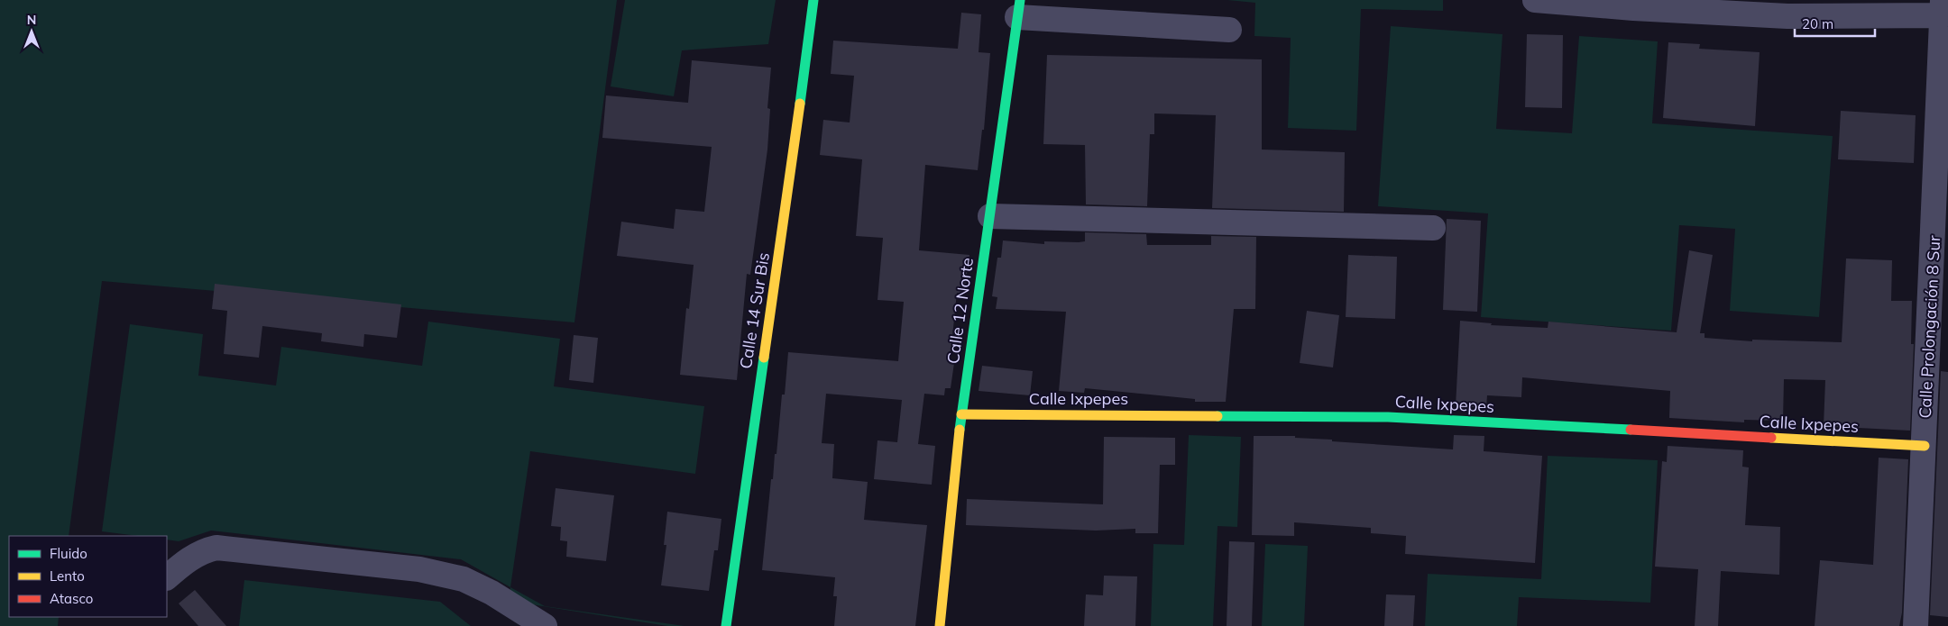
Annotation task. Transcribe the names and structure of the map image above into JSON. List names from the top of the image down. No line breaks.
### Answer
{"streets":{"street":["Calle 14 Sur Bis","Calle 12 Norte","Calle Prolongación 8 Sur","Calle Ixpepes"]},"crossings":[["Calle 12 Norte","Calle Ixpepes"],["Calle Prolongación 8 Sur","Calle Ixpepes"]],"legend":["Fluido","Lento","Atasco"],"scale_bar":"20 m","north":"top"}
